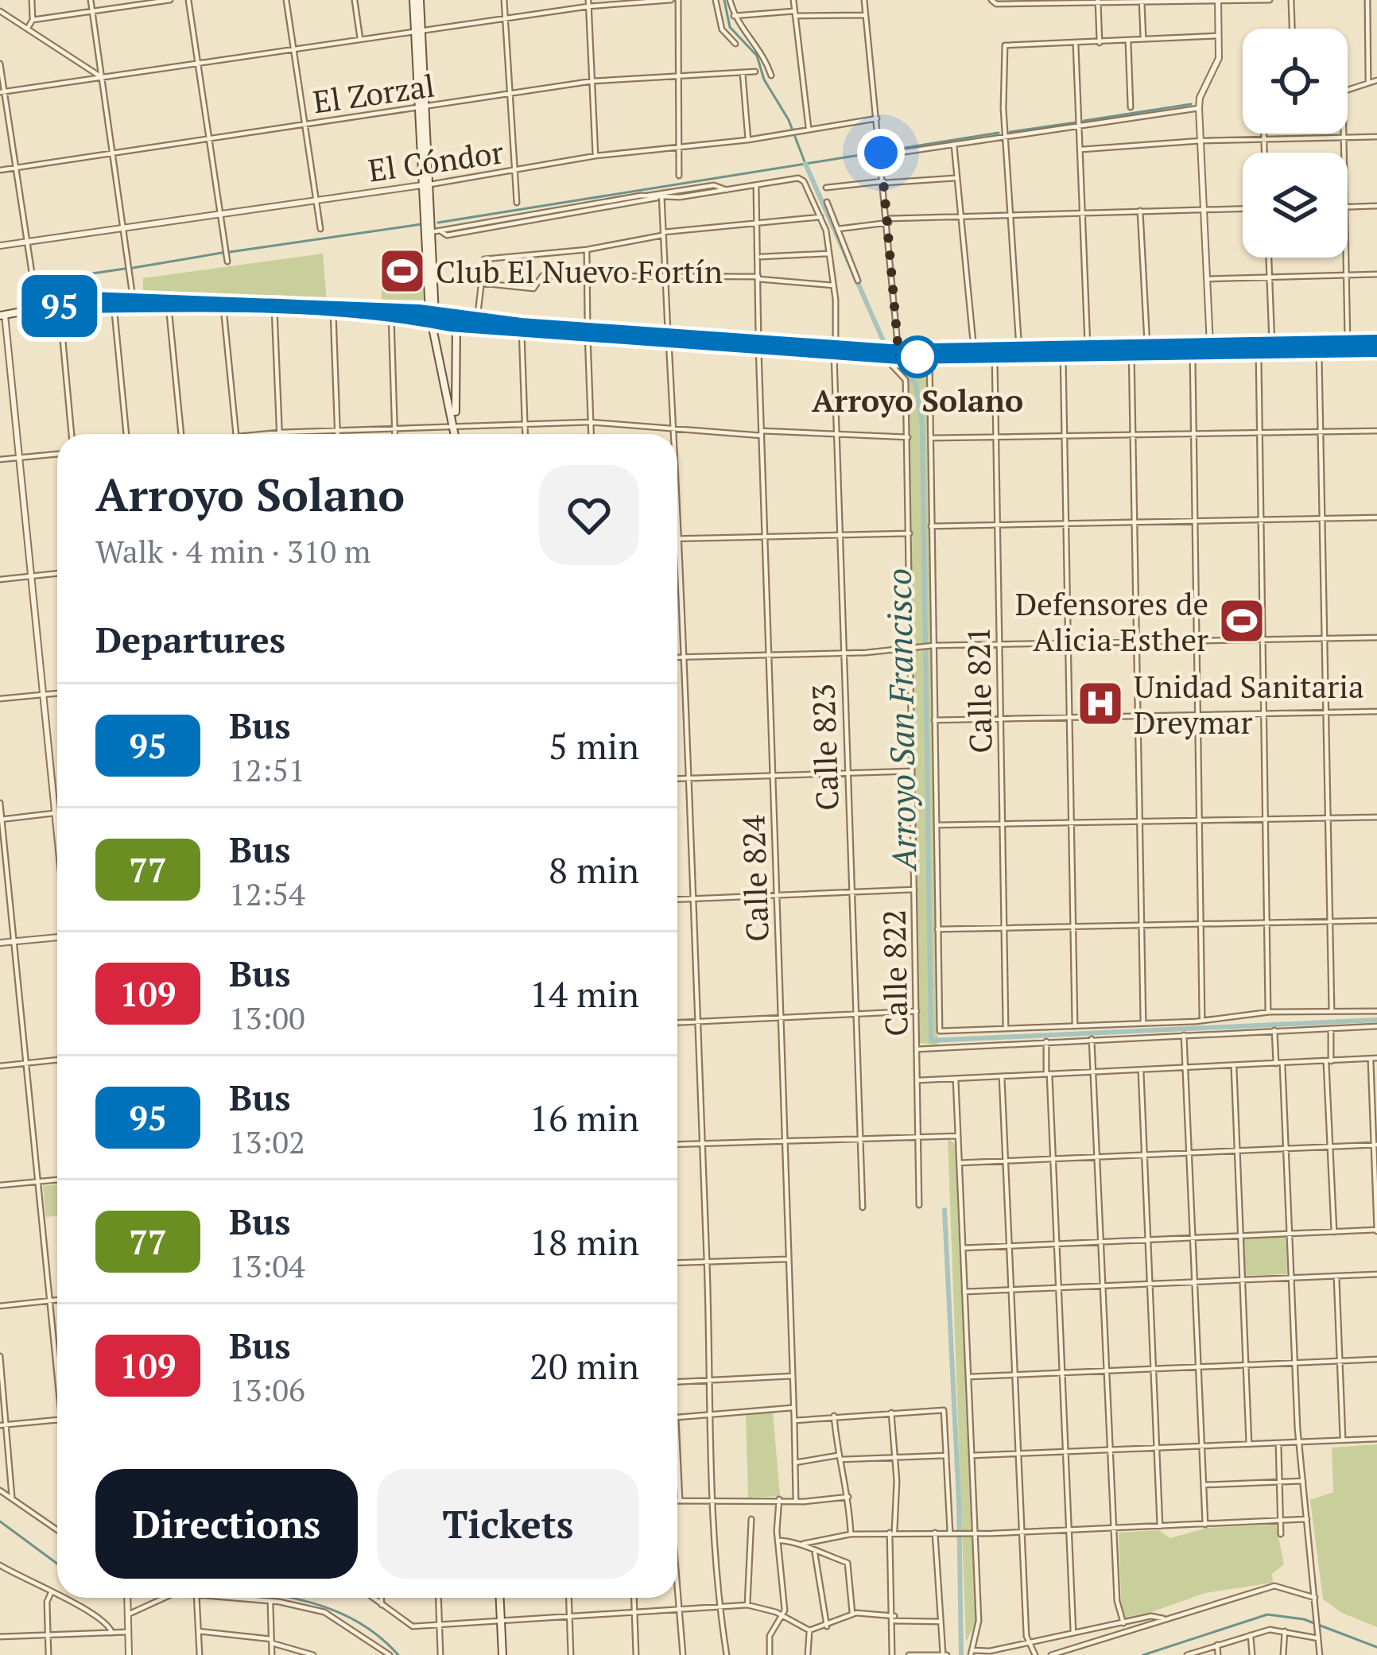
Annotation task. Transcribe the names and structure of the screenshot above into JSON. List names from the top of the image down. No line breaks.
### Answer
{"streets":{"street":["El Zorzal","El Cóndor","Calle 821","Calle 823","Calle 824","Calle 822"]},"crossings":[["Calle 821","Calle 822"],["Calle 823","Calle 824"]],"water":["Arroyo San Francisco"],"places":{"sports":["Club El Nuevo Fortín","Defensores de Alicia Esther"],"other":["Arroyo Solano"],"hospital":["Unidad Sanitaria Dreymar"]},"lines":["bus line 95"],"page":{"on_map":"95","heading":[["Arroyo Solano","Walk · 4 min · 310 m"],"Departures"],"list":[{"mark":"95","name":"Bus","note":"12:51","value":"5 min"},{"mark":"77","name":"Bus","note":"12:54","value":"8 min"},{"mark":"109","name":"Bus","note":"13:00","value":"14 min"},{"mark":"95","name":"Bus","note":"13:02","value":"16 min"},{"mark":"77","name":"Bus","note":"13:04","value":"18 min"},{"mark":"109","name":"Bus","note":"13:06","value":"20 min"}],"buttons":["Directions","Tickets"]}}
